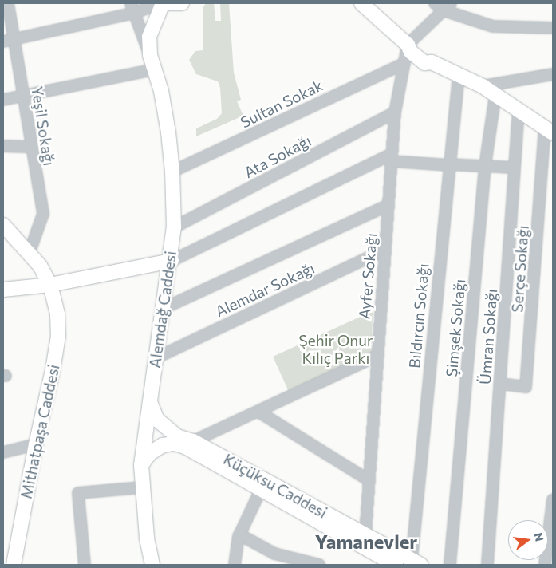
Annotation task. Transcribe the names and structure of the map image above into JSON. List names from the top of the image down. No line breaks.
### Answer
{"streets":{"main road":["Alemdağ Caddesi","Mithatpaşa Caddesi","Küçüksu Caddesi"],"street":["Sultan Sokak","Yeşil Sokağı","Ata Sokağı","Serçe Sokağı","Ayfer Sokağı","Alemdar Sokağı","Bıldırcın Sokağı","Şimşek Sokağı","Ümran Sokağı"]},"crossings":[["Sultan Sokak","Ayfer Sokağı"],["Sultan Sokak","Alemdağ Caddesi"],["Ata Sokağı","Ayfer Sokağı"],["Ata Sokağı","Alemdağ Caddesi"],["Serçe Sokağı","Ümran Sokağı"],["Ayfer Sokağı","Alemdar Sokağı"],["Ayfer Sokağı","Küçüksu Caddesi"],["Alemdar Sokağı","Alemdağ Caddesi"],["Alemdağ Caddesi","Küçüksu Caddesi"],["Bıldırcın Sokağı","Küçüksu Caddesi"]],"districts":["Yamanevler"],"parks":["Şehir Onur Kılıç Parkı"],"north":"right"}
